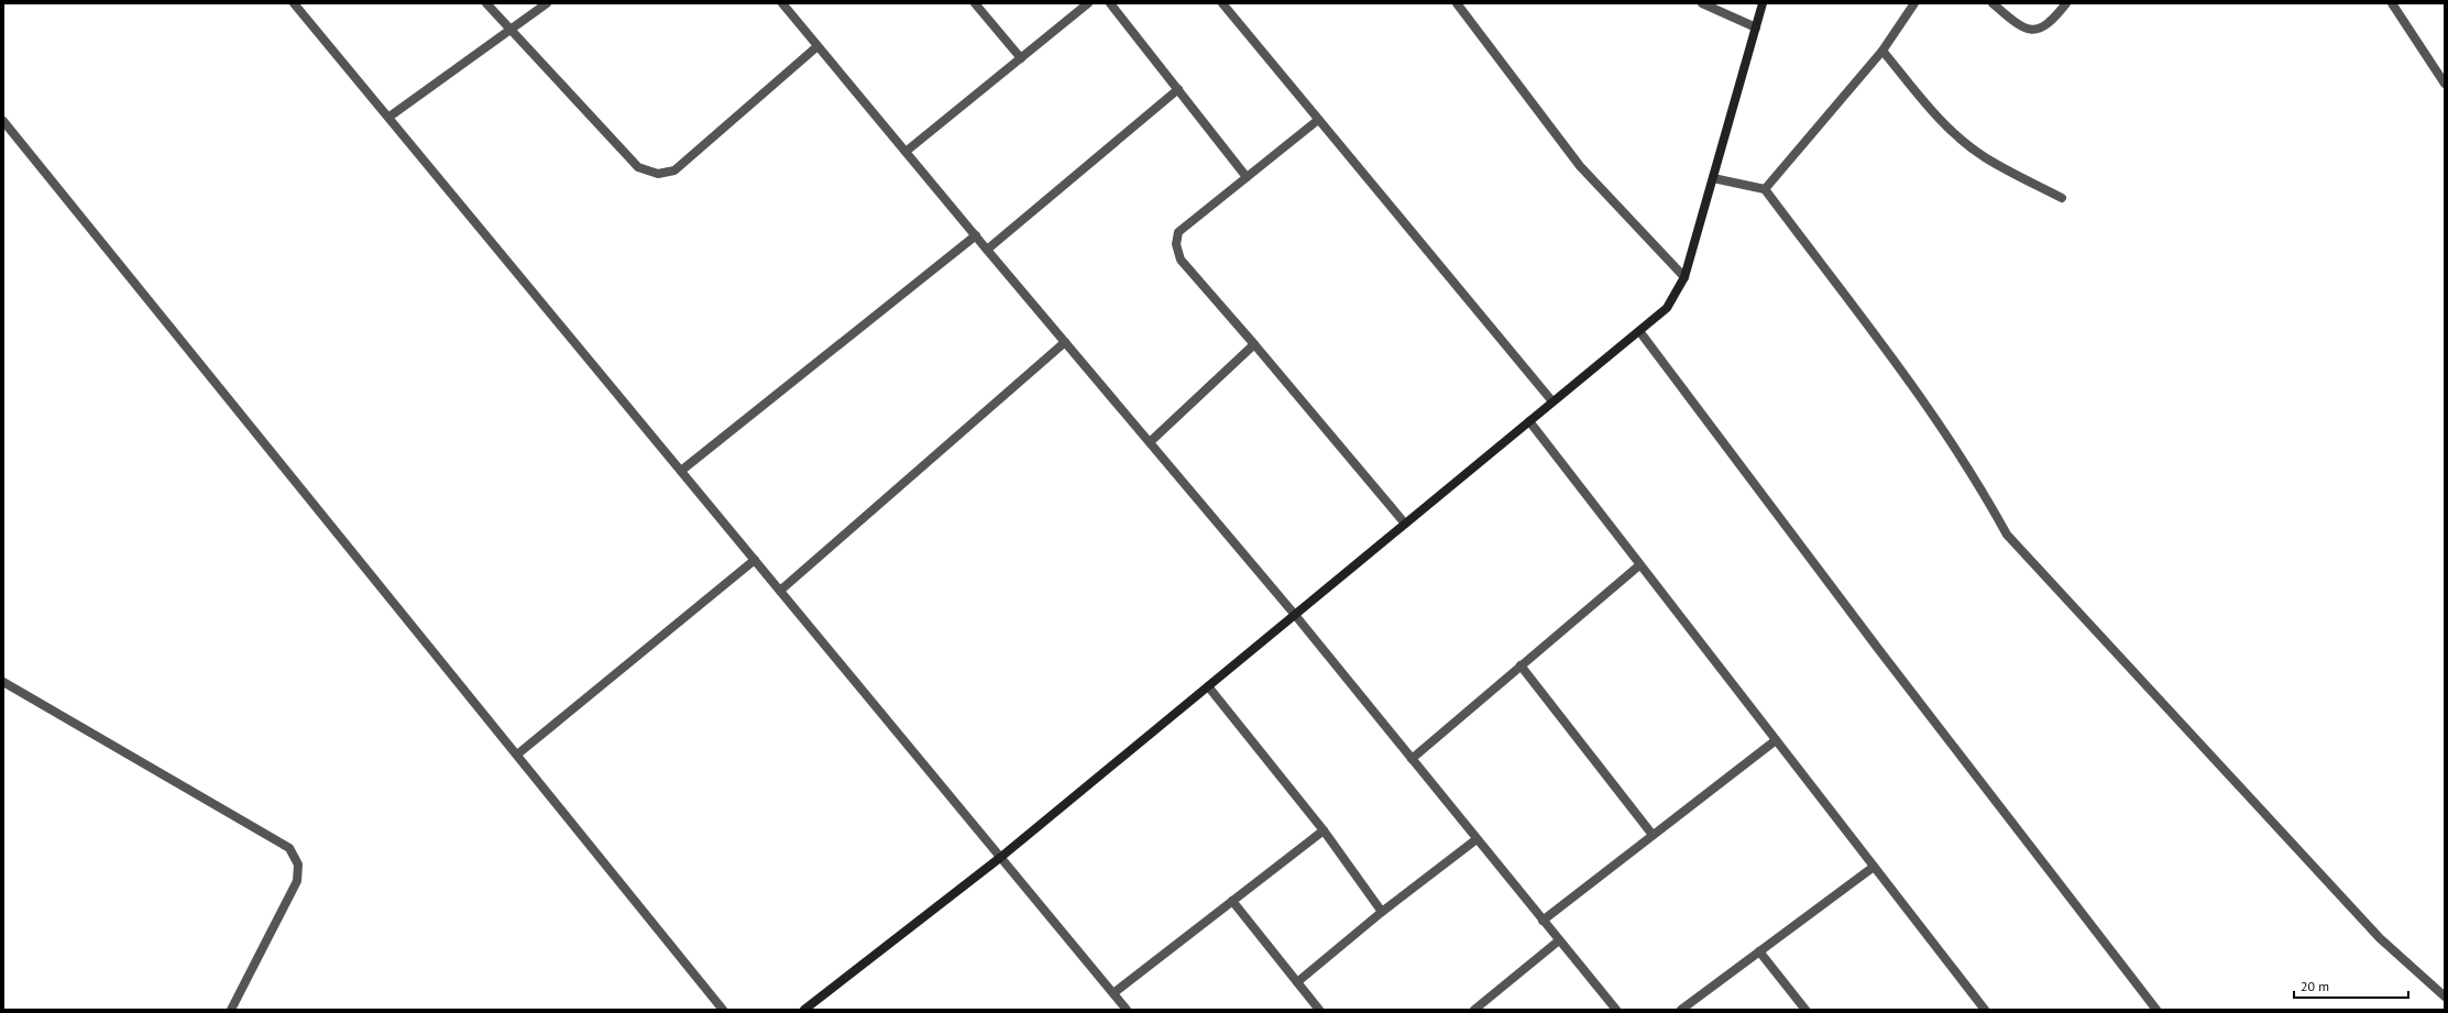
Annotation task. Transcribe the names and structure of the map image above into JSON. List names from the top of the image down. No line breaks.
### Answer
{"scale_bar":"20 m"}
